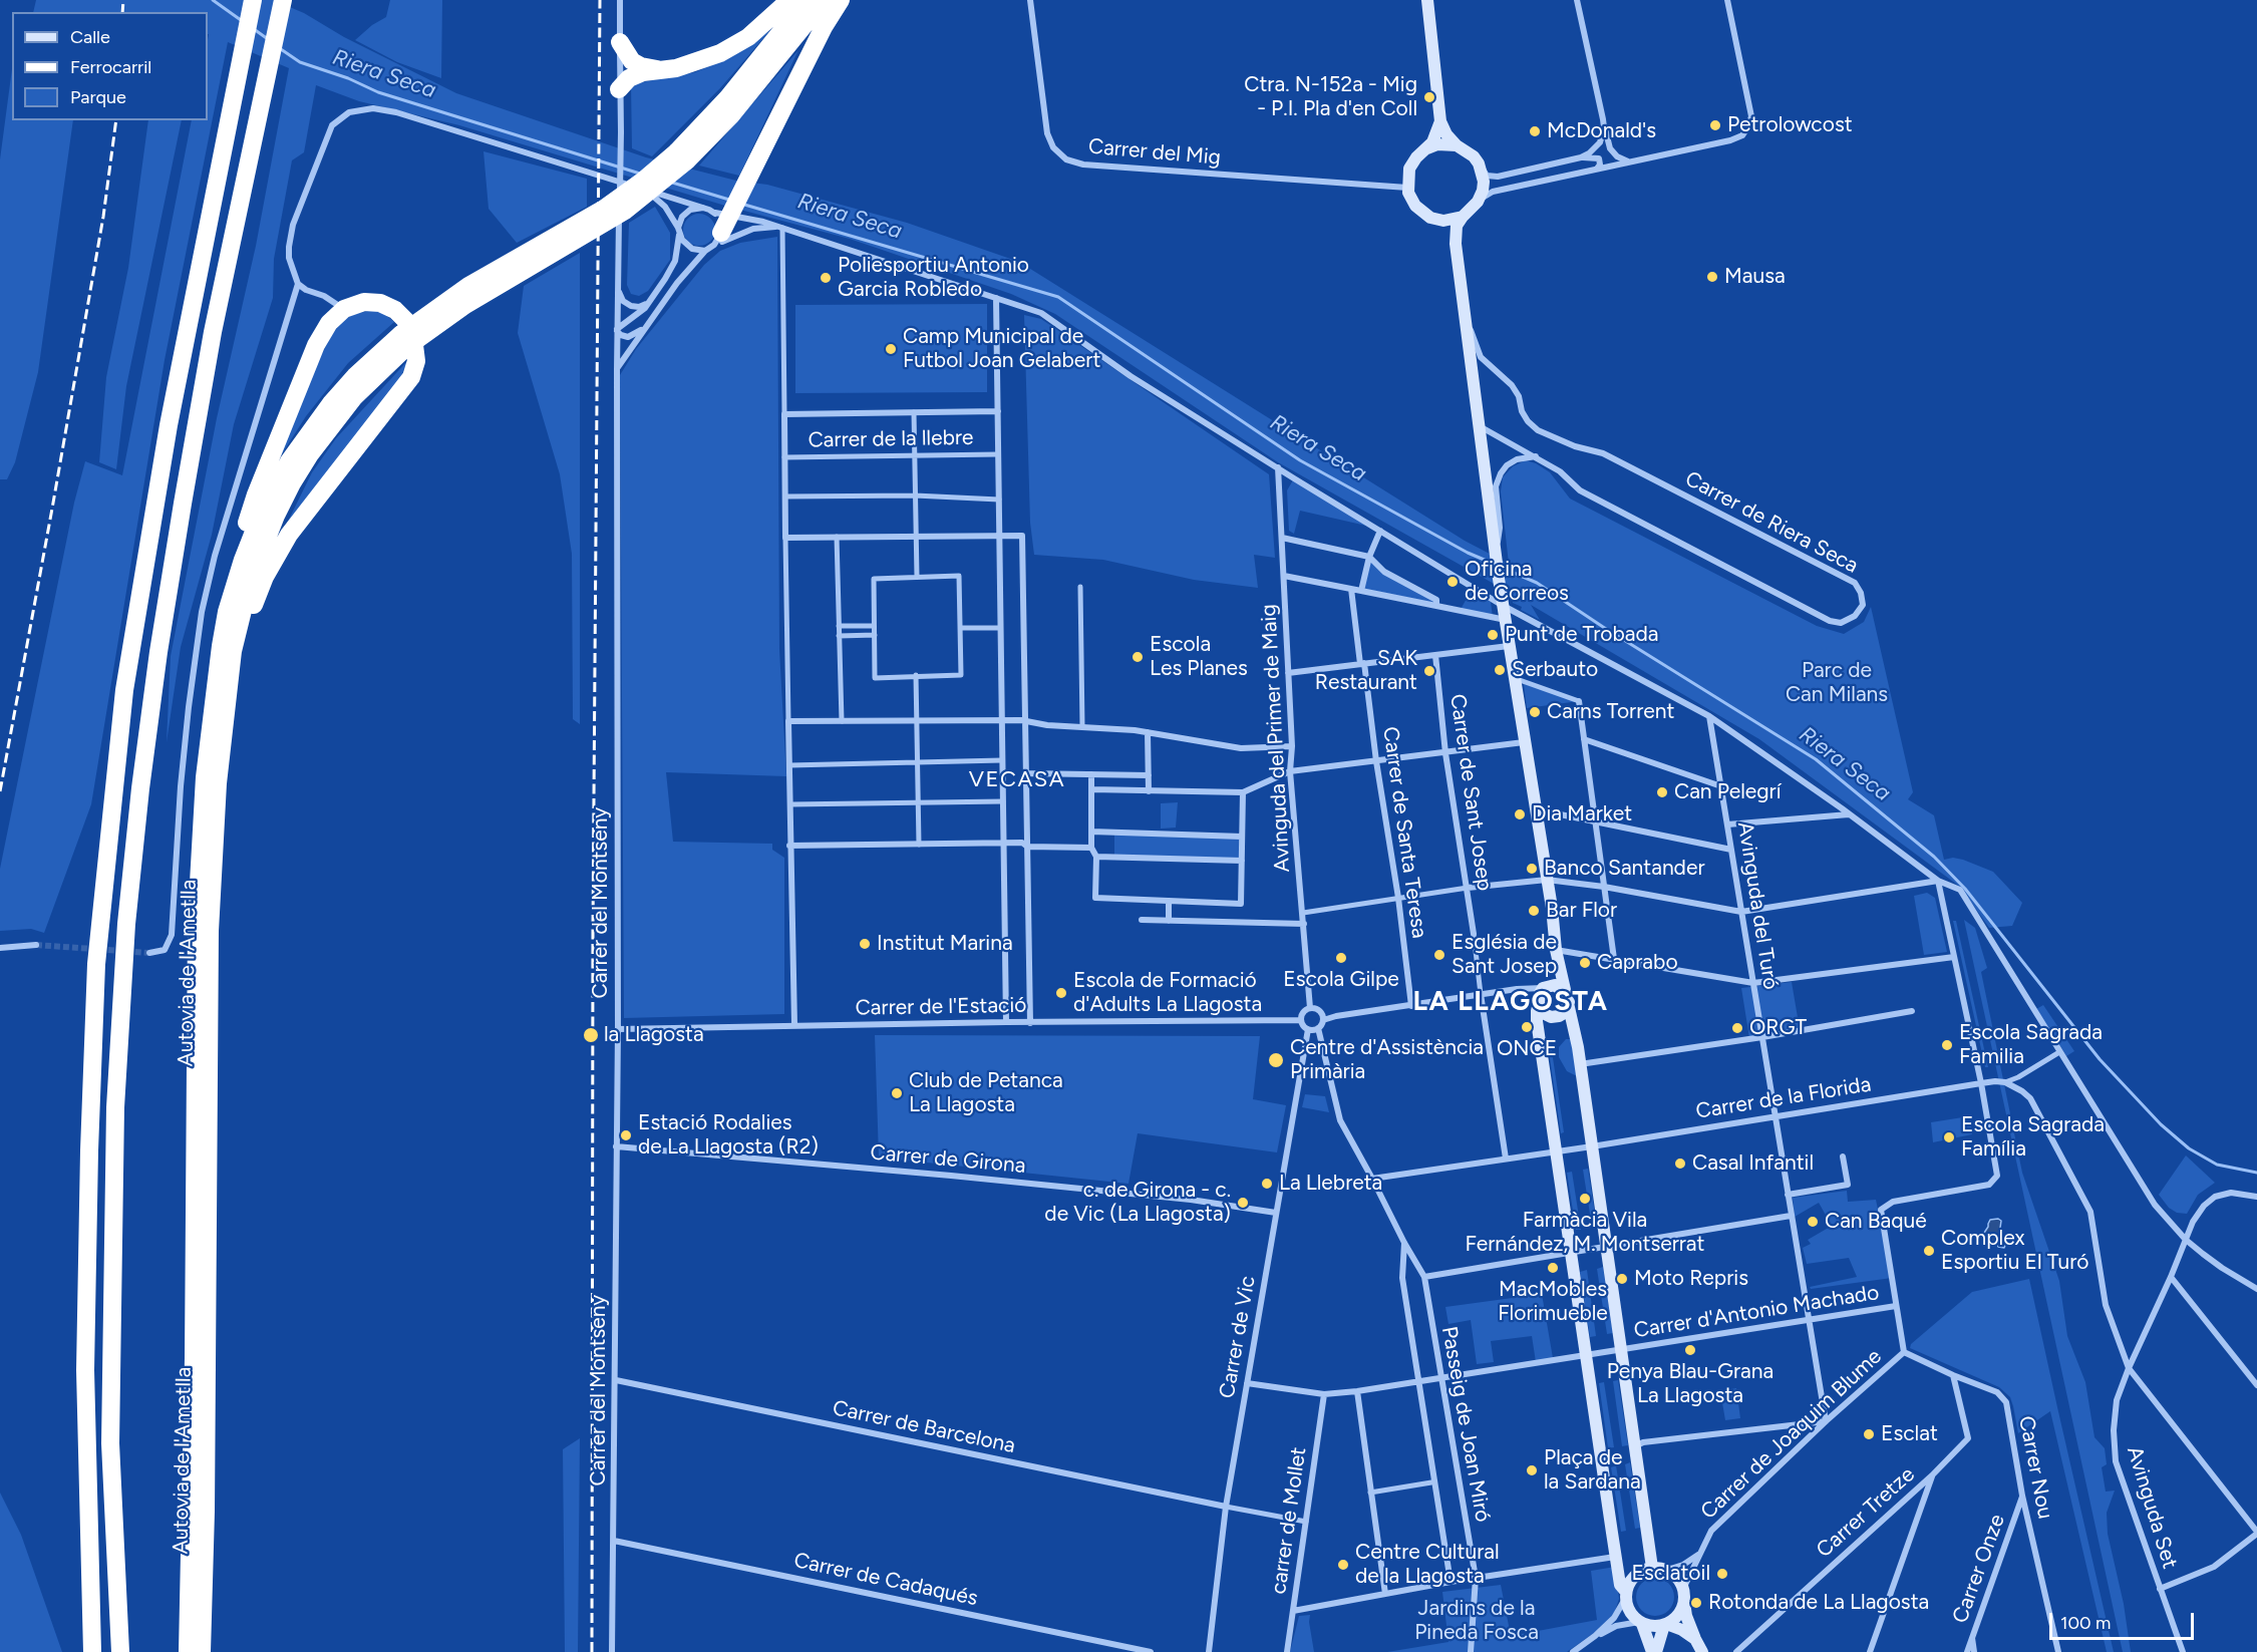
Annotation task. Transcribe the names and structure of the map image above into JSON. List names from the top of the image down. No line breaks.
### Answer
{"streets":{"highway":["Autovia de l'Ametlla"],"street":["Carrer del Mig","Carrer de la llebre","Carrer de Riera Seca","Avinguda del Primer de Maig","Carrer de Sant Josep","Carrer de Santa Teresa","Carrer del Montseny","Avinguda del Turó","Carrer de l'Estació","Carrer de la Florida","Carrer de Girona","Carrer d'Antonio Machado","Carrer de Vic","Passeig de Joan Miró","Carrer de Barcelona","Carrer de Joaquim Blume","Carrer Nou","Avinguda Set","Carrer Tretze","carrer de Mollet","Carrer Onze","Carrer de Cadaqués"]},"crossings":[["Avinguda del Primer de Maig","Carrer de l'Estació"],["Avinguda del Primer de Maig","Carrer de Vic"],["Avinguda del Primer de Maig","Passeig de Joan Miró"],["Carrer del Montseny","Carrer de l'Estació"],["Carrer del Montseny","Carrer de Girona"],["Carrer del Montseny","Carrer de Barcelona"],["Carrer del Montseny","Carrer de Cadaqués"],["Avinguda del Turó","Carrer de la Florida"],["Avinguda del Turó","Carrer d'Antonio Machado"],["Avinguda del Turó","Carrer de Joaquim Blume"],["Carrer de l'Estació","Carrer de Vic"],["Carrer de l'Estació","Passeig de Joan Miró"],["Carrer de la Florida","Passeig de Joan Miró"],["Carrer de la Florida","Carrer de Joaquim Blume"],["Carrer de Girona","Carrer de Vic"],["Carrer d'Antonio Machado","Carrer de Vic"],["Carrer d'Antonio Machado","Passeig de Joan Miró"],["Carrer d'Antonio Machado","Carrer de Joaquim Blume"],["Carrer d'Antonio Machado","carrer de Mollet"],["Carrer de Vic","Passeig de Joan Miró"],["Carrer de Vic","Carrer de Barcelona"],["Carrer de Joaquim Blume","Carrer Nou"],["Carrer Nou","Carrer Tretze"],["Carrer Nou","Carrer Onze"]],"districts":["VECASA","LA LLAGOSTA"],"water":["Riera Seca"],"parks":["Parc de Can Milans","Jardins de la Pineda Fosca"],"places":["Ctra. N-152a - Mig - P.I. Pla d'en Coll","Petrolowcost","McDonald's","Mausa","Poliesportiu Antonio Garcia Robledo","Camp Municipal de Futbol Joan Gelabert","Oficina de Correos","Punt de Trobada","Escola Les Planes","Serbauto","SAK Restaurant","Carns Torrent","Can Pelegrí","Dia Market","Banco Santander","Bar Flor","Institut Marina","Església de Sant Josep","Escola Gilpe","Caprabo","Escola de Formació d'Adults La Llagosta","ONCE","ORGT","la Llagosta","Escola Sagrada Familia","Centre d'Assistència Primària","Club de Petanca La Llagosta","Estació Rodalies de La Llagosta (R2)","Escola Sagrada Família","Casal Infantil","La Llebreta","Farmàcia Vila Fernández, M. Montserrat","c. de Girona - c. de Vic (La Llagosta)","Can Baqué","Complex Esportiu El Turó","MacMobles Florimueble","Moto Repris","Penya Blau-Grana La Llagosta","Esclat","Plaça de la Sardana","Centre Cultural de la Llagosta","Esclatoil","Rotonda de La Llagosta"],"legend":["Calle","Ferrocarril","Parque"],"scale_bar":"100 m"}
